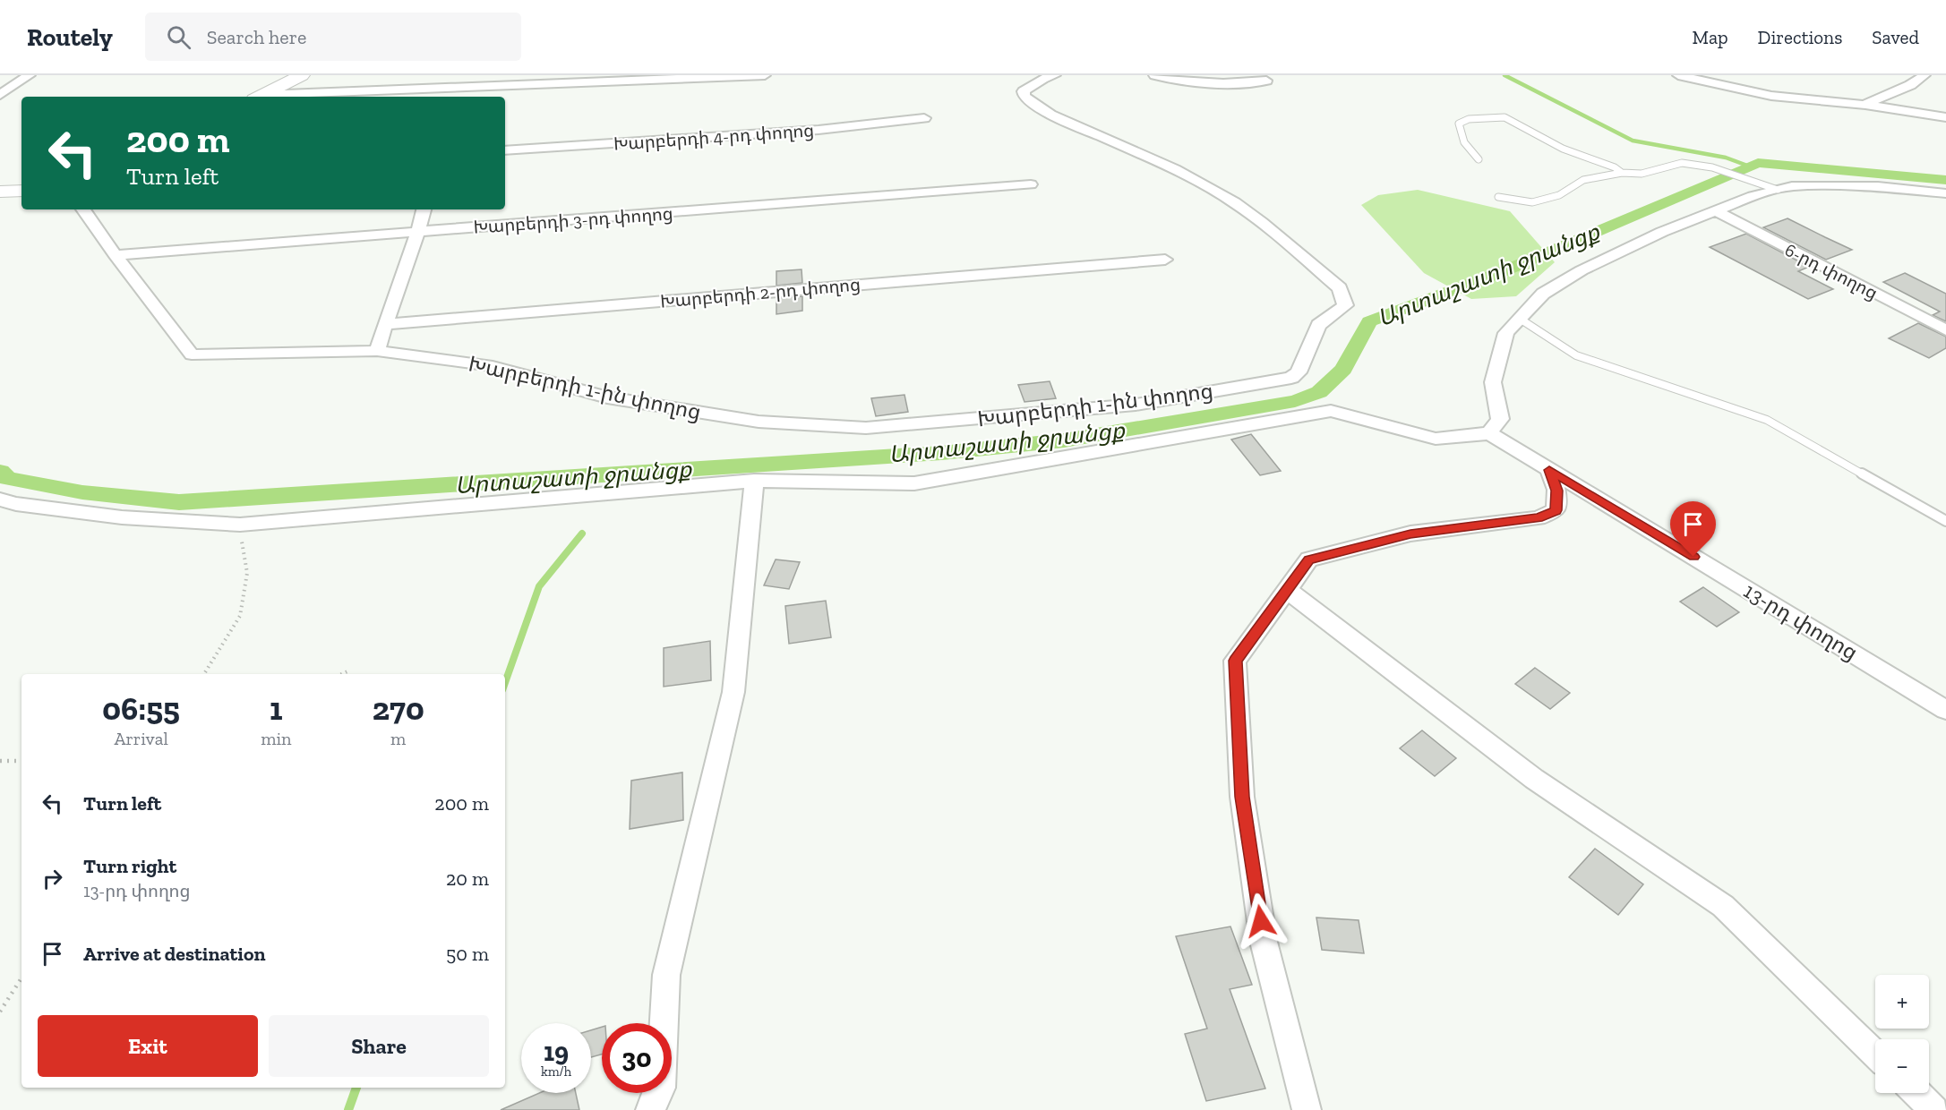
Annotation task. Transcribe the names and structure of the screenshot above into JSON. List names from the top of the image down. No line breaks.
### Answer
{"streets":{"street":["Խարբերդի 4-րդ փողոց","Խարբերդի 3-րդ փողոց","6-րդ փողոց","Խարբերդի 2-րդ փողոց","Խարբերդի 1-ին փողոց","13-րդ փողոց"]},"crossings":[["Խարբերդի 3-րդ փողոց","Խարբերդի 1-ին փողոց"]],"water":["Արտաշատի ջրանցք"],"page":{"header":"Routely","search":"Search here","nav":["Map","Directions","Saved"],"turn":["200 m","Turn left"],"eta":["06:55","Arrival","1","min","270","m"],"list":[{"name":"Turn left","value":"200 m"},{"name":"Turn right","note":"13-րդ փողոց","value":"20 m"},{"name":"Arrive at destination","value":"50 m"}],"map_buttons":["+","−"],"buttons":["Exit","Share"],"speed":"19 km/h","limit":"30"}}
